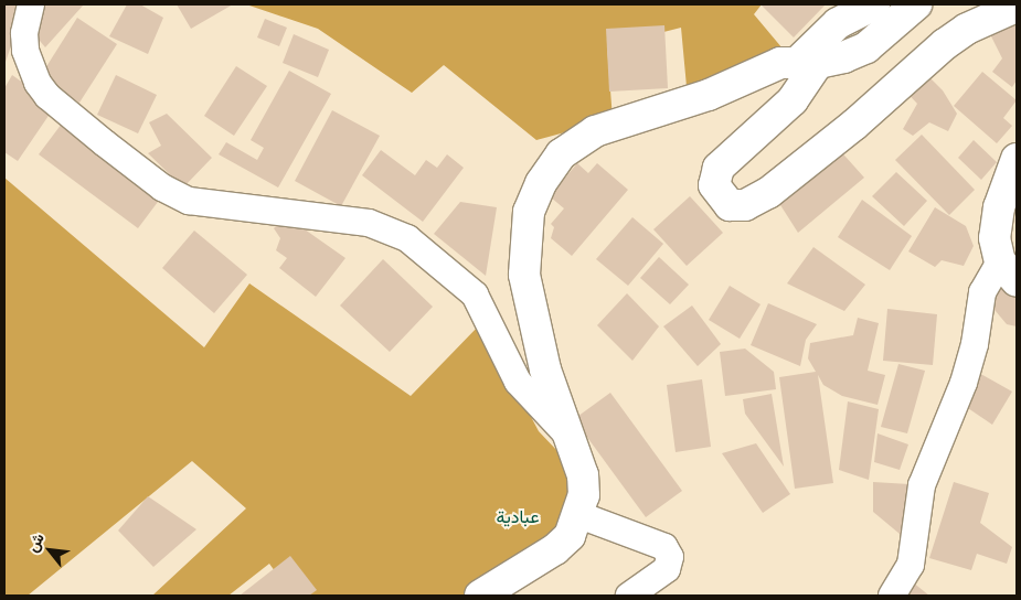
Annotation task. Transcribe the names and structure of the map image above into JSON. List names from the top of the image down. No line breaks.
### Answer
{"districts":["عبادية"],"north":"top left"}
